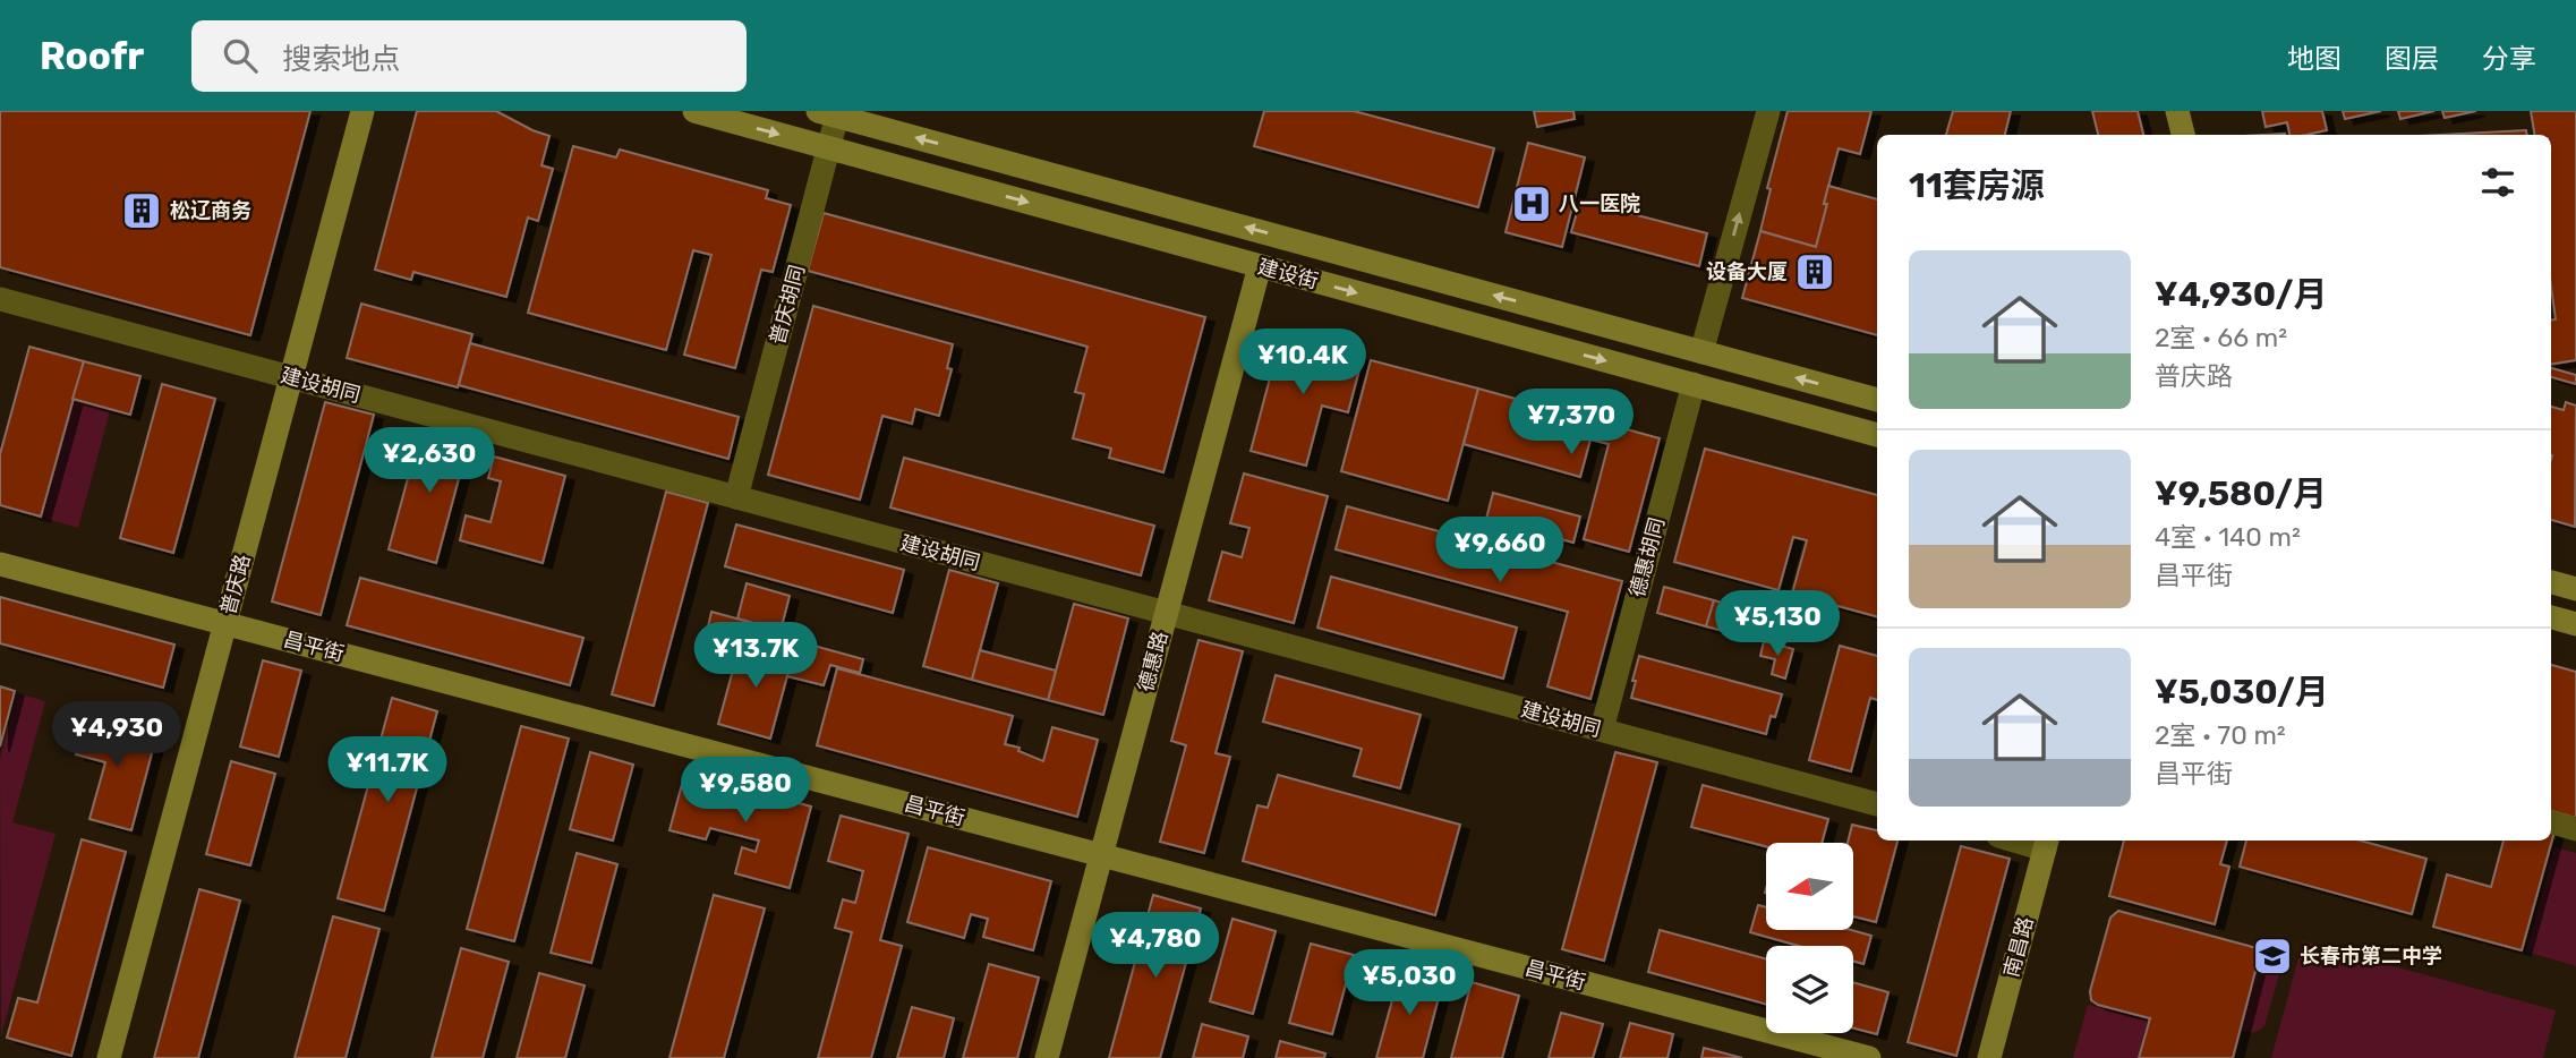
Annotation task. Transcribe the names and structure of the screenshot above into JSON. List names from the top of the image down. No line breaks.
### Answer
{"streets":{"street":["建设街","普庆胡同","建设胡同","德惠胡同","普庆路","昌平街","德惠路","南昌路"]},"crossings":[["建设街","普庆胡同"],["建设街","德惠胡同"],["建设街","德惠路"],["普庆胡同","建设胡同"],["建设胡同","德惠胡同"],["建设胡同","普庆路"],["建设胡同","德惠路"],["普庆路","昌平街"],["昌平街","德惠路"]],"places":{"hospital":["八一医院"],"building":["松辽商务","设备大厦"],"school or university":["长春市第二中学"]},"north":"left","page":{"header":"Roofr","search":"搜索地点","nav":["地图","图层","分享"],"heading":"11套房源","list":[{"name":"¥4,930/月","note":"2室 · 66 m² · 普庆路"},{"name":"¥9,580/月","note":"4室 · 140 m² · 昌平街"},{"name":"¥5,030/月","note":"2室 · 70 m² · 昌平街"}],"price":["¥10.4K","¥7,370","¥2,630","¥9,660","¥5,130","¥13.7K","¥4,930","¥11.7K","¥9,580","¥4,780","¥5,030"]}}
